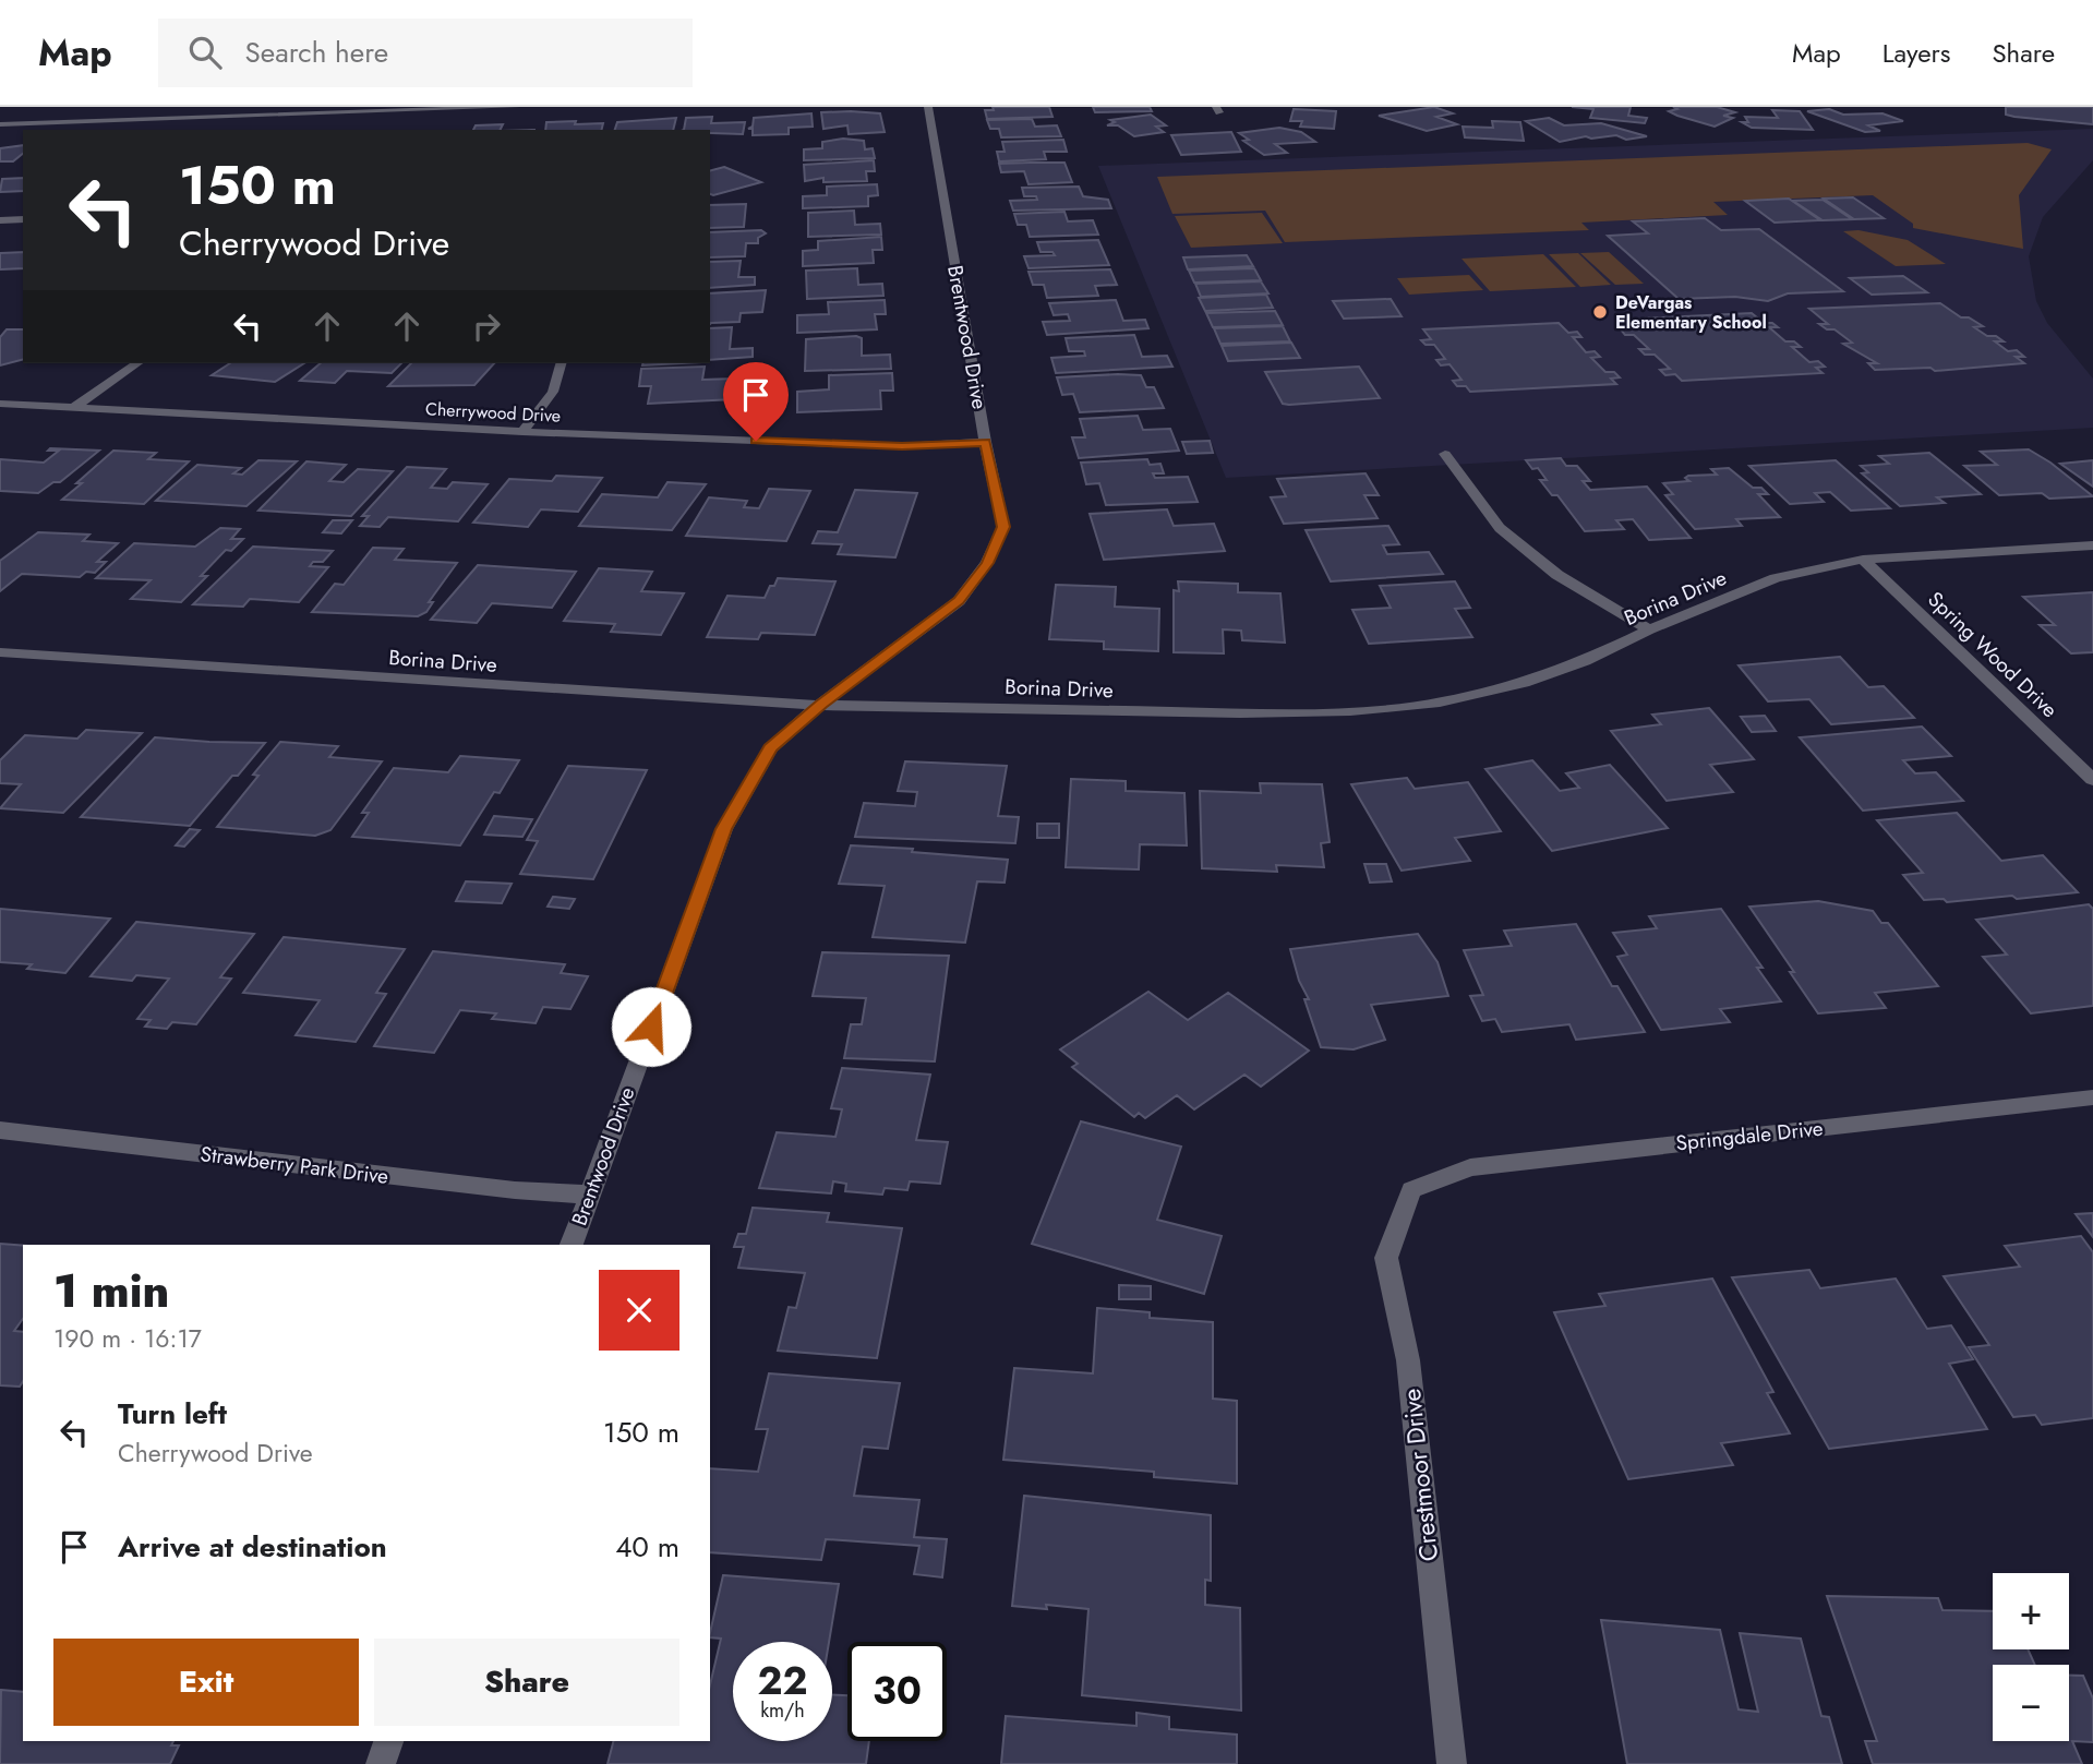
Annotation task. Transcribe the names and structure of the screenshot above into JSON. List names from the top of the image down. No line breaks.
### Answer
{"streets":{"street":["Brentwood Drive","Cherrywood Drive","Borina Drive","Spring Wood Drive","Springdale Drive","Strawberry Park Drive","Crestmoor Drive"]},"crossings":[["Brentwood Drive","Cherrywood Drive"],["Brentwood Drive","Borina Drive"],["Brentwood Drive","Strawberry Park Drive"],["Borina Drive","Spring Wood Drive"],["Springdale Drive","Crestmoor Drive"]],"places":["DeVargas Elementary School"],"page":{"header":"Map","search":"Search here","nav":["Map","Layers","Share"],"turn":["150 m","Cherrywood Drive"],"heading":["1 min","190 m · 16:17"],"list":[{"name":"Turn left","note":"Cherrywood Drive","value":"150 m"},{"name":"Arrive at destination","value":"40 m"}],"map_buttons":["+","−"],"buttons":["Exit","Share"],"speed":"22 km/h","limit":"30"}}
